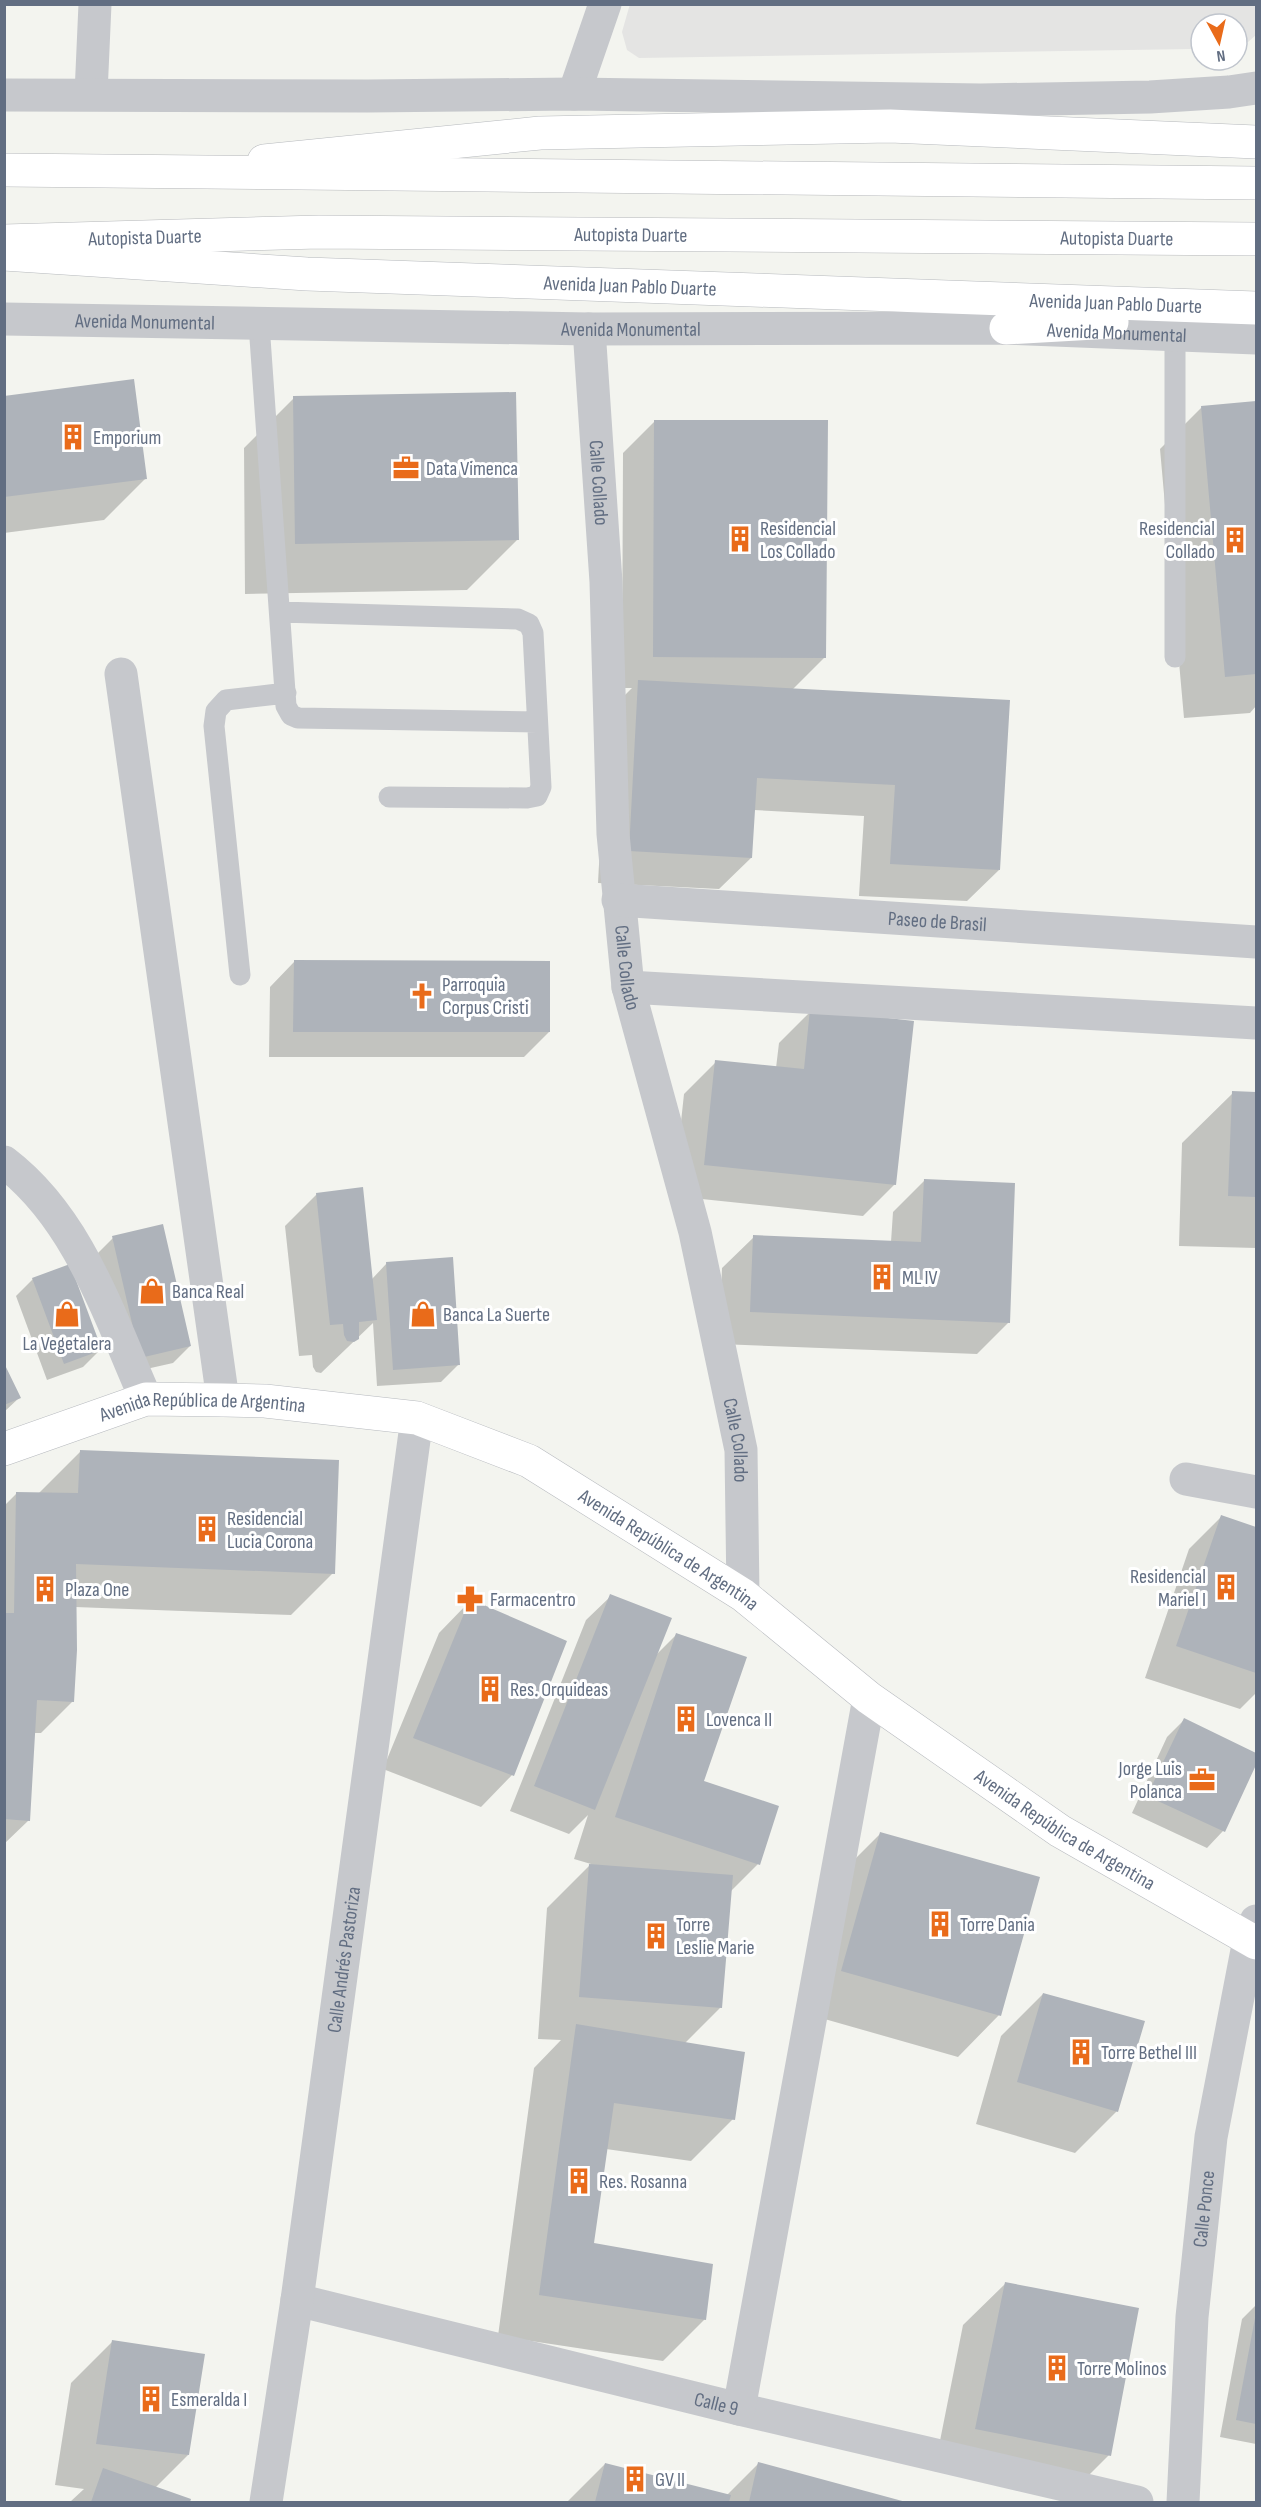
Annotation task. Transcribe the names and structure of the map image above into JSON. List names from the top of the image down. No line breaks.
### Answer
{"streets":{"main road":["Autopista Duarte","Avenida Juan Pablo Duarte","Avenida República de Argentina"],"street":["Avenida Monumental","Calle Collado","Paseo de Brasil","Calle Andrés Pastoriza","Calle Ponce","Calle 9"]},"crossings":[["Avenida Monumental","Calle Collado"],["Calle Collado","Paseo de Brasil"],["Calle Collado","Avenida República de Argentina"],["Avenida República de Argentina","Calle Andrés Pastoriza"],["Avenida República de Argentina","Calle Ponce"],["Calle Andrés Pastoriza","Calle 9"]],"places":{"building":["Emporium","Residencial Los Collado","Residencial Collado","ML IV","Residencial Lucia Corona","Residencial Mariel I","Plaza One","Res. Orquideas","Lovenca II","Torre Dania","Torre Leslie Marie","Torre Bethel III","Res. Rosanna","Torre Molinos","Esmeralda I","GV II"],"office":["Data Vimenca","Jorge Luis Polanca"],"church":["Parroquia Corpus Cristi"],"shop":["Banca Real","La Vegetalera","Banca La Suerte"],"pharmacy":["Farmacentro"]},"north":"bottom"}
